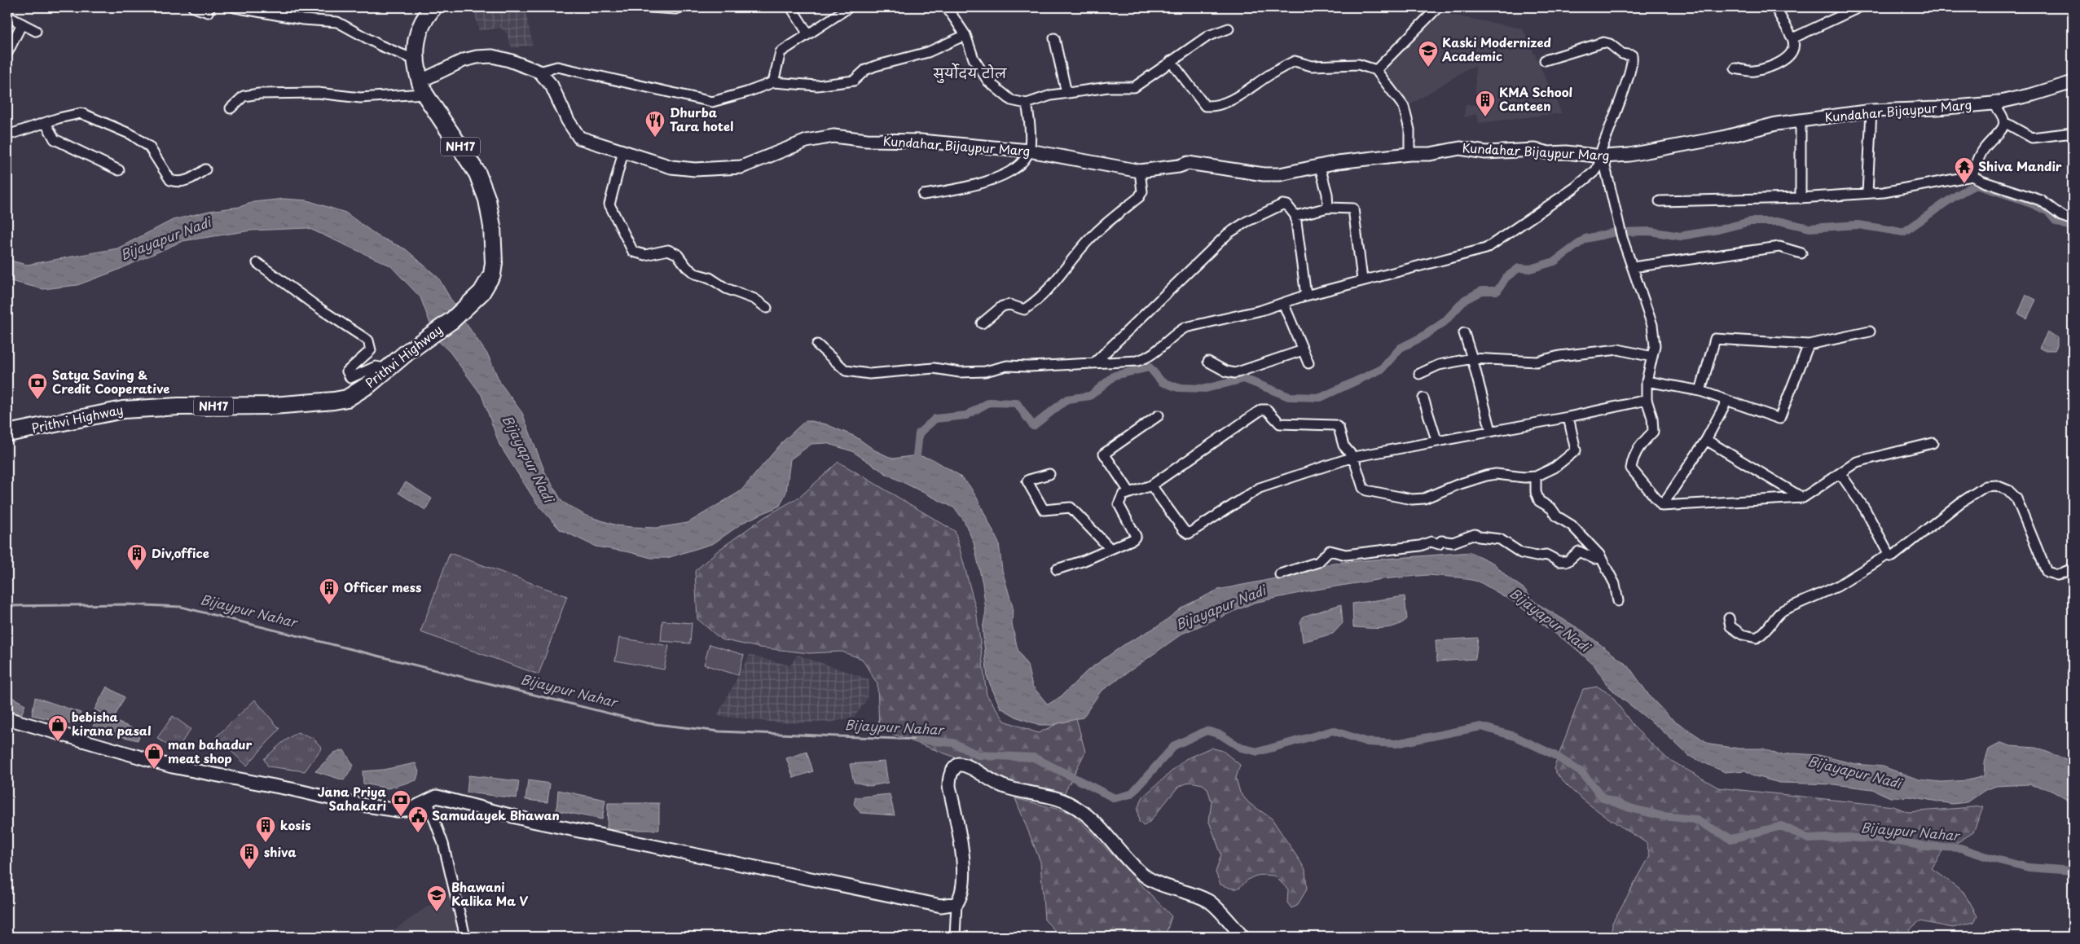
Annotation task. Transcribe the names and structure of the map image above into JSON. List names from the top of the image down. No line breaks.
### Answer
{"streets":{"highway":["NH17","Prithvi Highway"],"main road":["Kundahar Bijaypur Marg"]},"crossings":[["Kundahar Bijaypur Marg","Prithvi Highway"]],"districts":["सुर्योदय टोल"],"water":["Bijayapur Nadi","Bijaypur Nahar"],"places":{"school or university":["Kaski Modernized Academic","Bhawani Kalika Ma V"],"building":["KMA School Canteen","Div,office","Officer mess","kosis","shiva"],"restaurant":["Dhurba Tara hotel"],"temple":["Shiva Mandir"],"bank":["Satya Saving & Credit Cooperative","Jana Priya Sahakari"],"shop":["bebisha kirana pasal","man bahadur meat shop"],"public building":["Samudayek Bhawan"]}}
